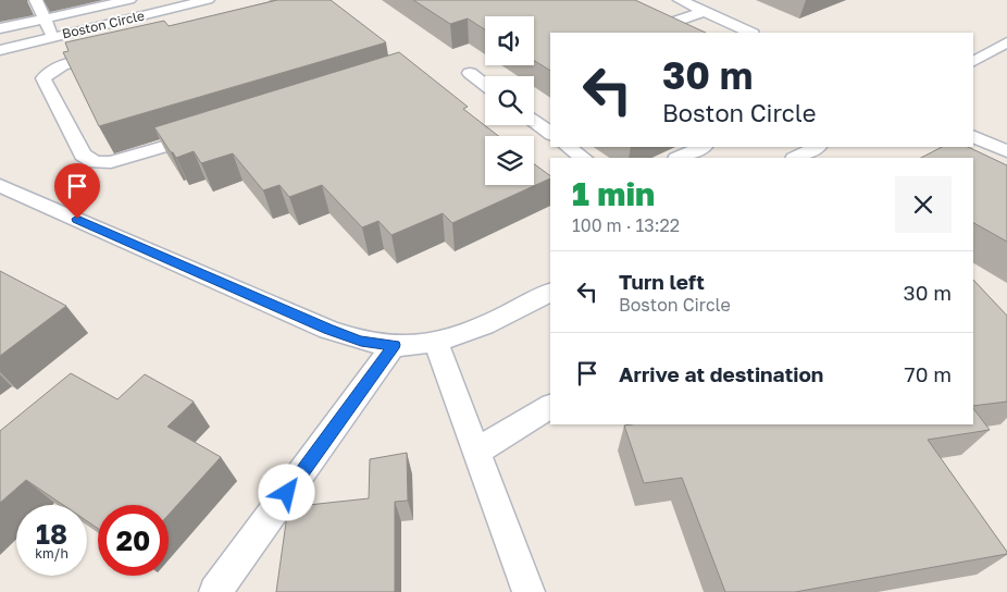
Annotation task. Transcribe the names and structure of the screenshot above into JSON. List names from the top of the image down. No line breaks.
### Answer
{"streets":{"lane":["Boston Circle"]},"page":{"turn":["30 m","Boston Circle"],"heading":["1 min","100 m · 13:22"],"list":[{"name":"Turn left","note":"Boston Circle","value":"30 m"},{"name":"Arrive at destination","value":"70 m"}],"speed":"18 km/h","limit":"20"}}
